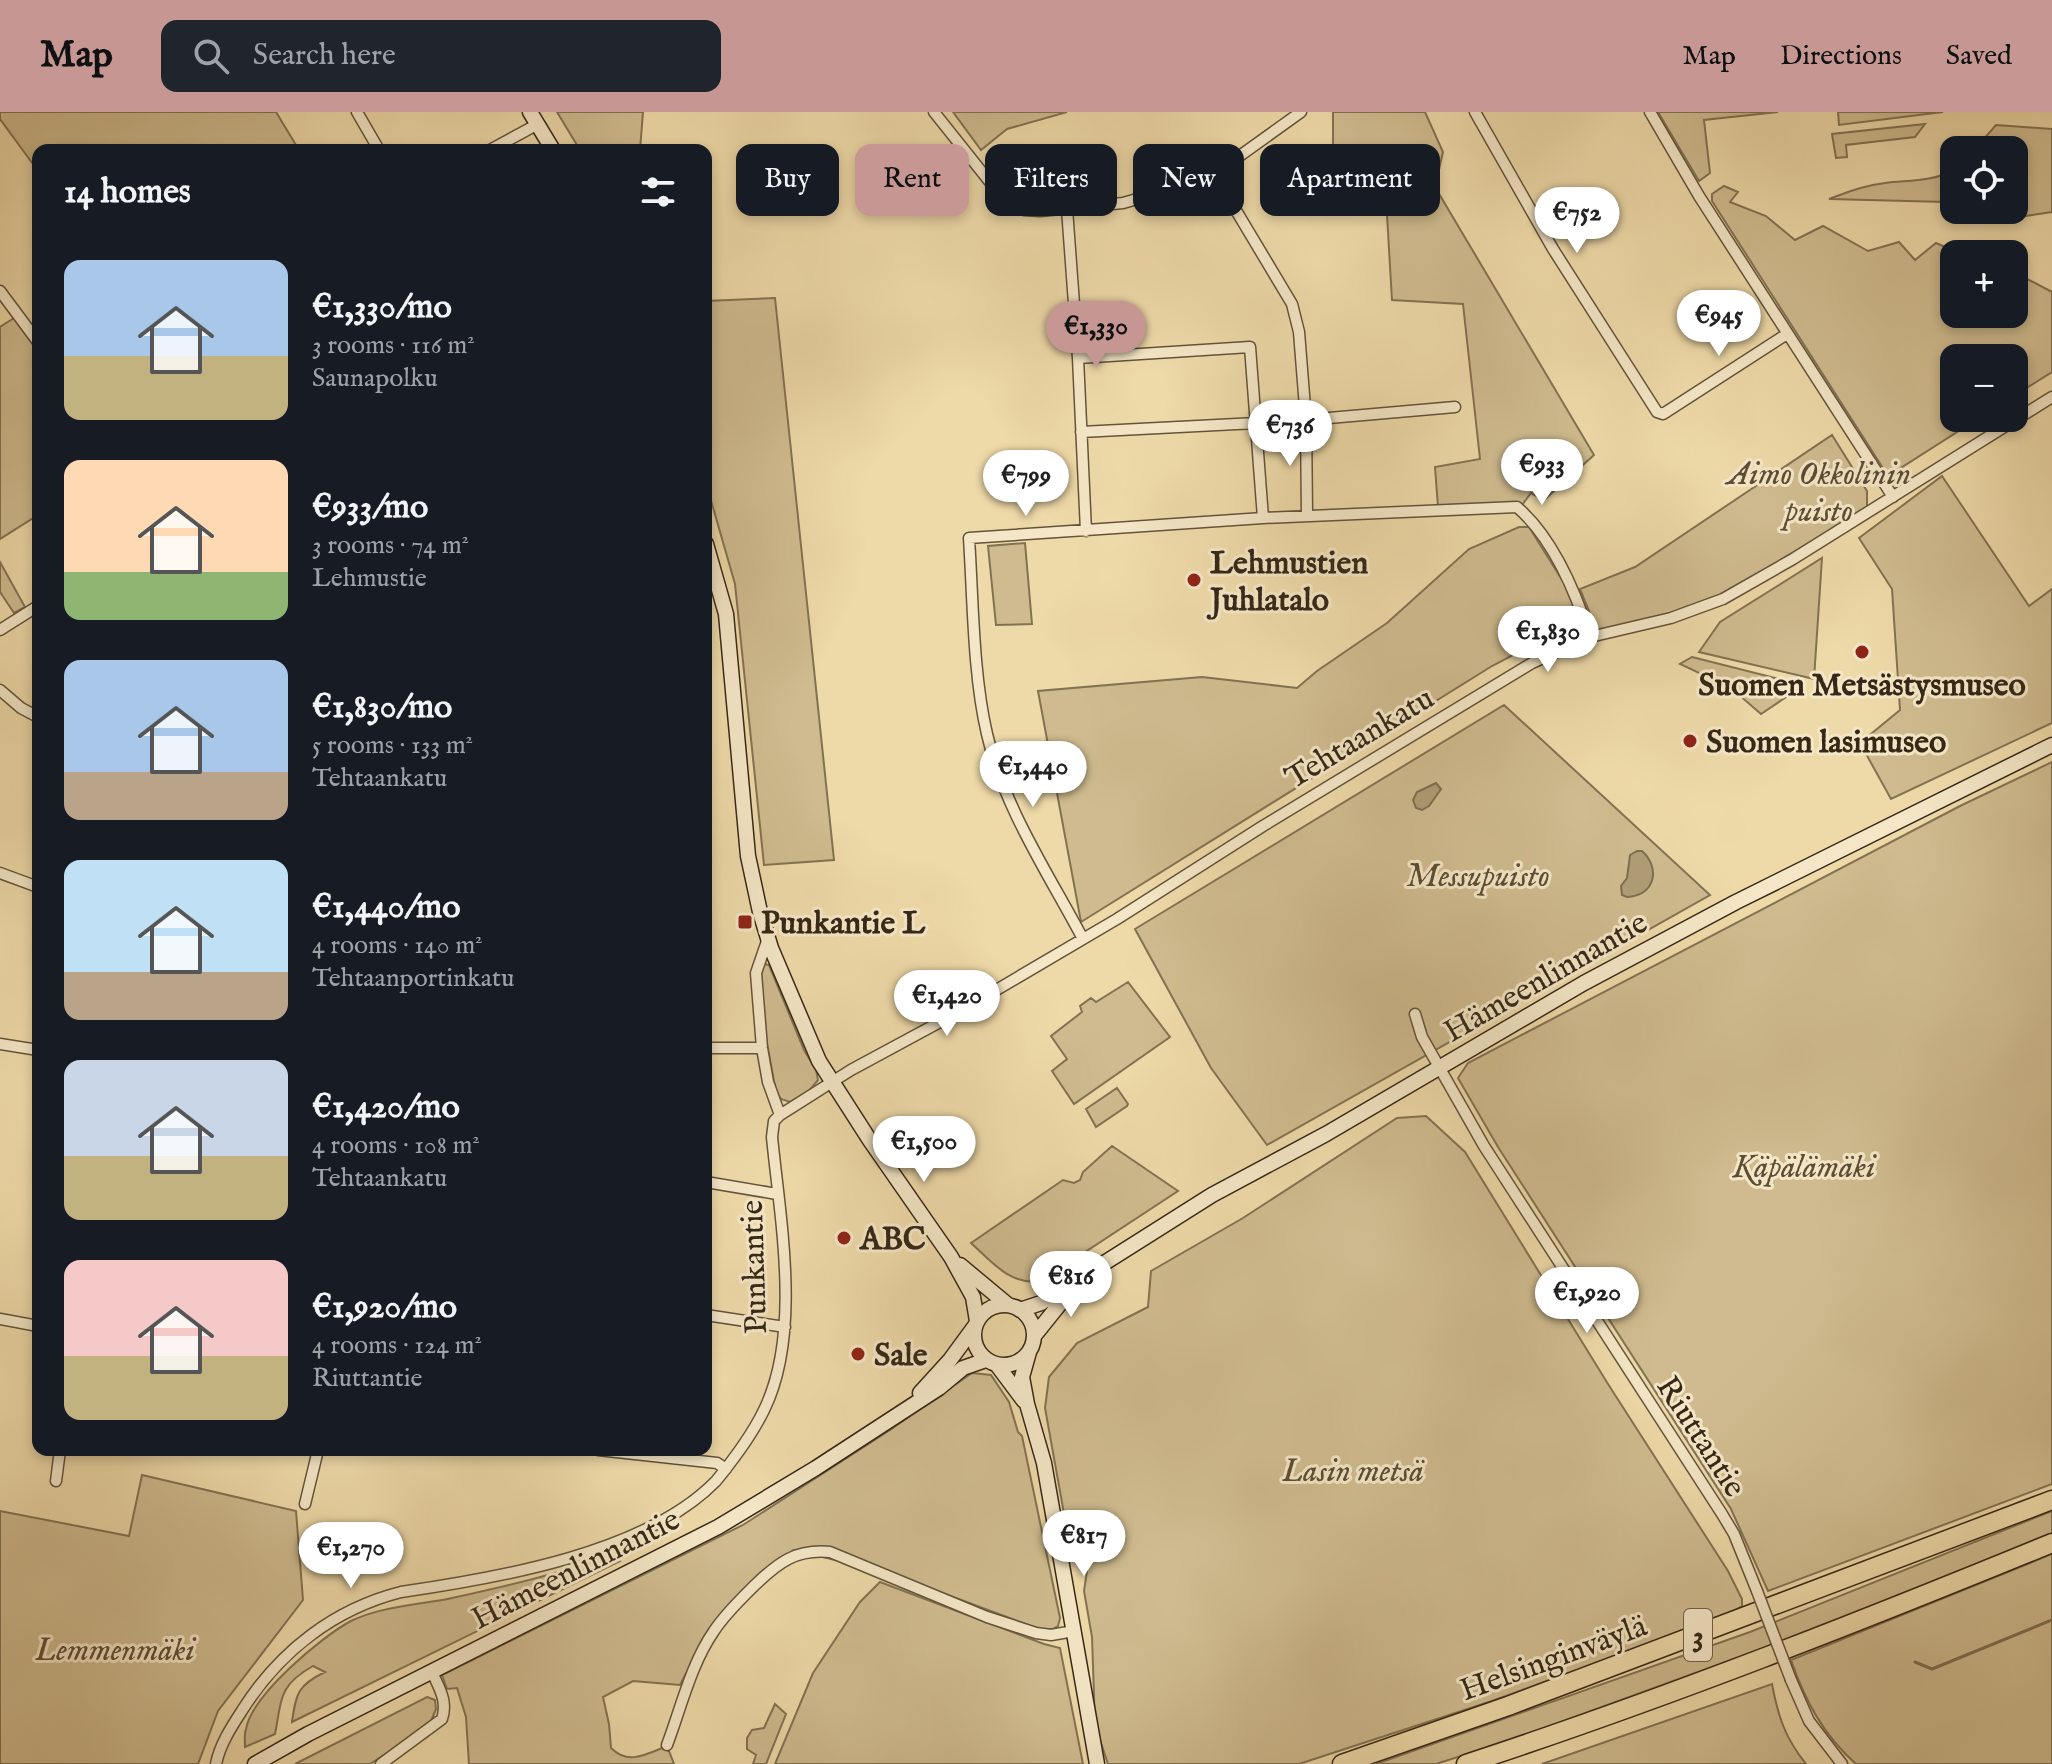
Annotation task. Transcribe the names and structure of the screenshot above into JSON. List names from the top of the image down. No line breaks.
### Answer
{"streets":{"highway":["3","Helsinginväylä"],"main road":["Hämeenlinnantie"],"street":["Tehtaankatu","Punkantie","Riuttantie"]},"crossings":[["Hämeenlinnantie","Riuttantie"]],"parks":["Aimo Okkolinin puisto","Messupuisto","Käpälämäki","Lasin metsä","Lemmenmäki"],"places":{"other":["Lehmustien Juhlatalo","Suomen Metsästysmuseo","Suomen lasimuseo","ABC","Sale"],"transit":["Punkantie L"]},"page":{"header":"Map","search":"Search here","nav":["Map","Directions","Saved"],"map_buttons":["+","−"],"chip":["Buy","Rent","Filters","New","Apartment"],"heading":"14 homes","price":["€752","€945","€1,330","€736","€933","€799","€1,830","€1,440","€1,420","€1,500","€816","€1,920","€817","€1,270"],"list":[{"name":"€1,330/mo","note":"3 rooms · 116 m² · Saunapolku"},{"name":"€933/mo","note":"3 rooms · 74 m² · Lehmustie"},{"name":"€1,830/mo","note":"5 rooms · 133 m² · Tehtaankatu"},{"name":"€1,440/mo","note":"4 rooms · 140 m² · Tehtaanportinkatu"},{"name":"€1,420/mo","note":"4 rooms · 108 m² · Tehtaankatu"},{"name":"€1,920/mo","note":"4 rooms · 124 m² · Riuttantie"}]}}
